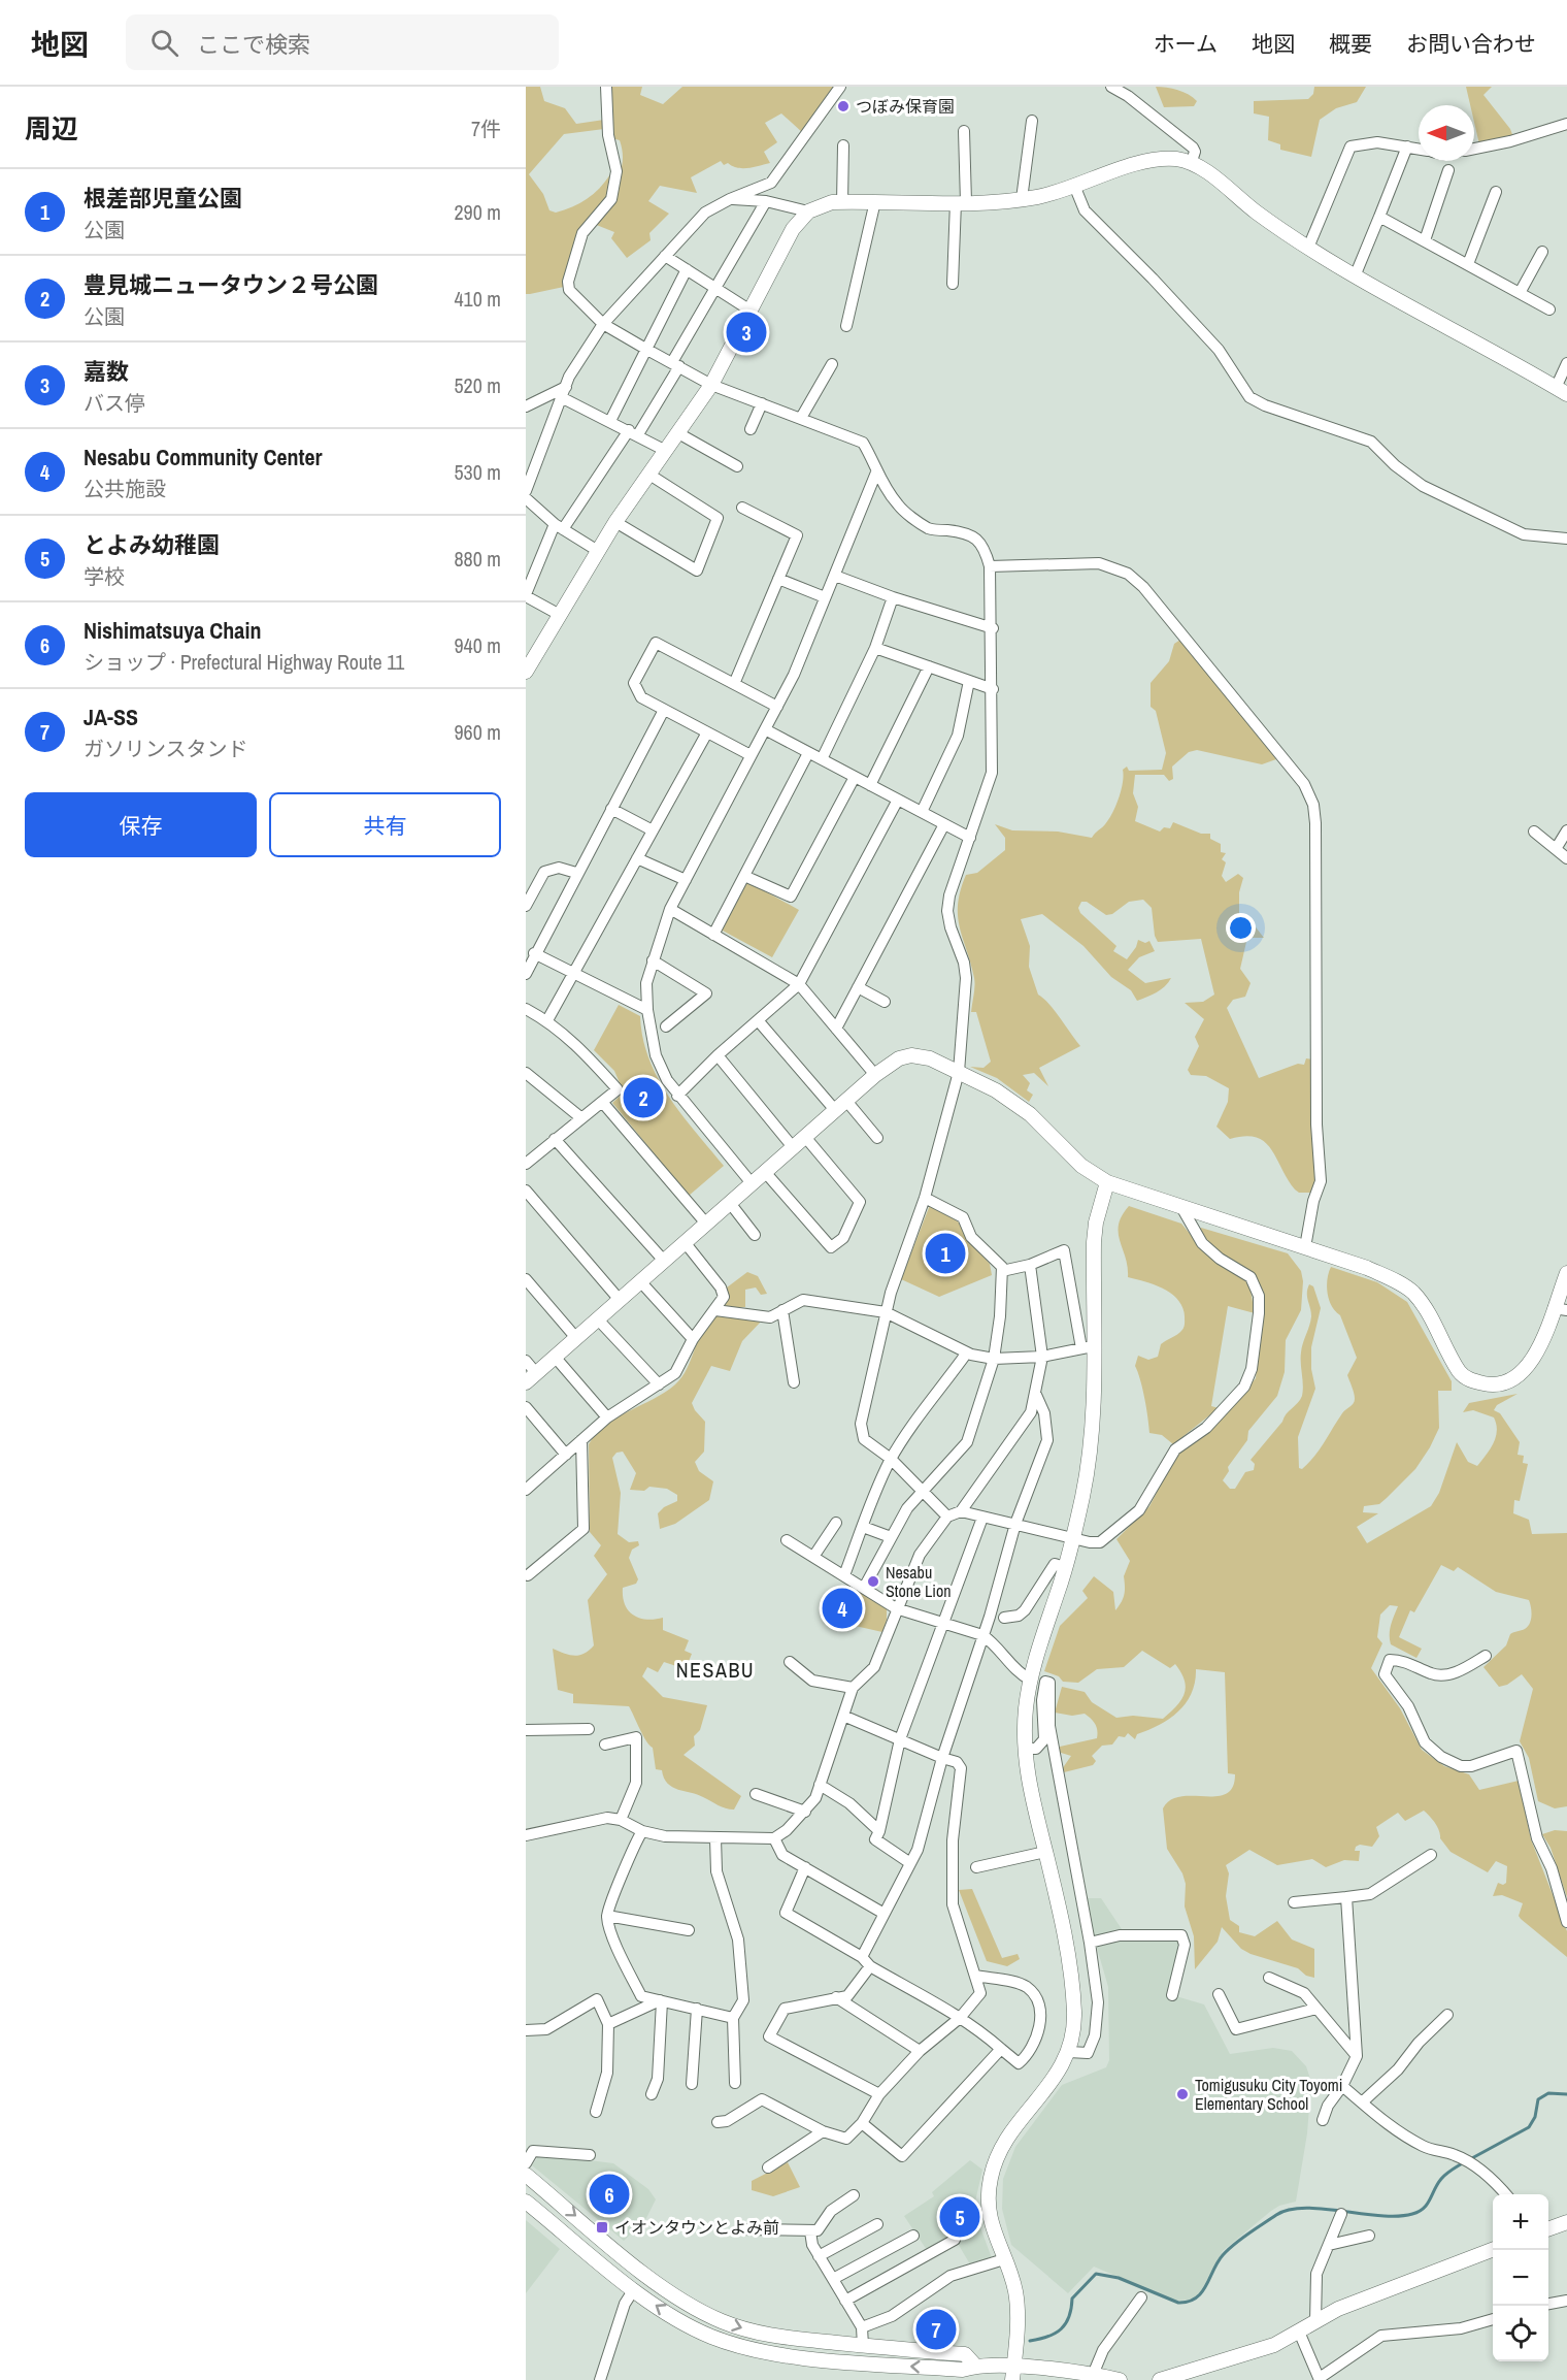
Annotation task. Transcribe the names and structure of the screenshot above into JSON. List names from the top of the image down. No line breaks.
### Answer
{"districts":["NESABU"],"places":{"other":["つぼみ保育園","Nesabu Stone Lion","Tomigusuku City Toyomi Elementary School"],"transit":["イオンタウンとよみ前"]},"north":"left","page":{"header":"地図","search":"ここで検索","nav":["ホーム","地図","概要","お問い合わせ"],"heading":["周辺","7件"],"list":[{"mark":"1","name":"根差部児童公園","note":"公園","value":"290 m"},{"mark":"2","name":"豊見城ニュータウン２号公園","note":"公園","value":"410 m"},{"mark":"3","name":"嘉数","note":"バス停","value":"520 m"},{"mark":"4","name":"Nesabu Community Center","note":"公共施設","value":"530 m"},{"mark":"5","name":"とよみ幼稚園","note":"学校","value":"880 m"},{"mark":"6","name":"Nishimatsuya Chain","note":"ショップ · Prefectural Highway Route 11","value":"940 m"},{"mark":"7","name":"JA-SS","note":"ガソリンスタンド","value":"960 m"}],"pins":["3","2","1","4","6","5","7"],"buttons":["保存","共有"],"map_buttons":["+","−"]}}
